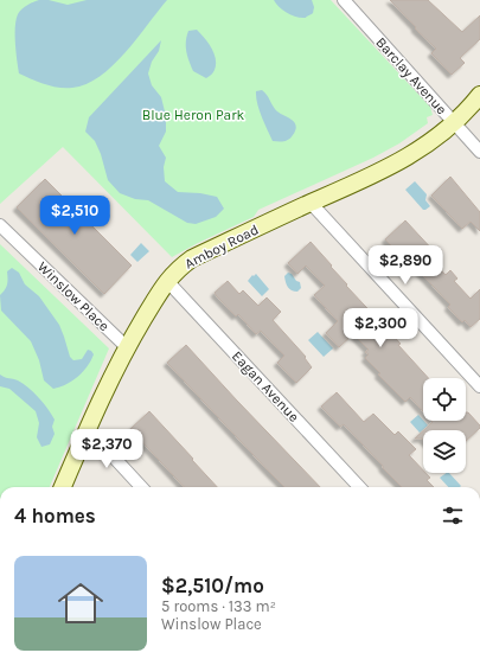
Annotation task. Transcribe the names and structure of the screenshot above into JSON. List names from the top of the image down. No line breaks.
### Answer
{"streets":{"main road":["Amboy Road"],"street":["Barclay Avenue","Winslow Place","Eagan Avenue"]},"crossings":[["Barclay Avenue","Amboy Road"],["Amboy Road","Winslow Place"],["Amboy Road","Eagan Avenue"]],"parks":["Blue Heron Park"],"page":{"price":["$2,510","$2,890","$2,300","$2,370"],"heading":"4 homes","list":[{"name":"$2,510/mo","note":"5 rooms · 133 m² · Winslow Place"}]}}
